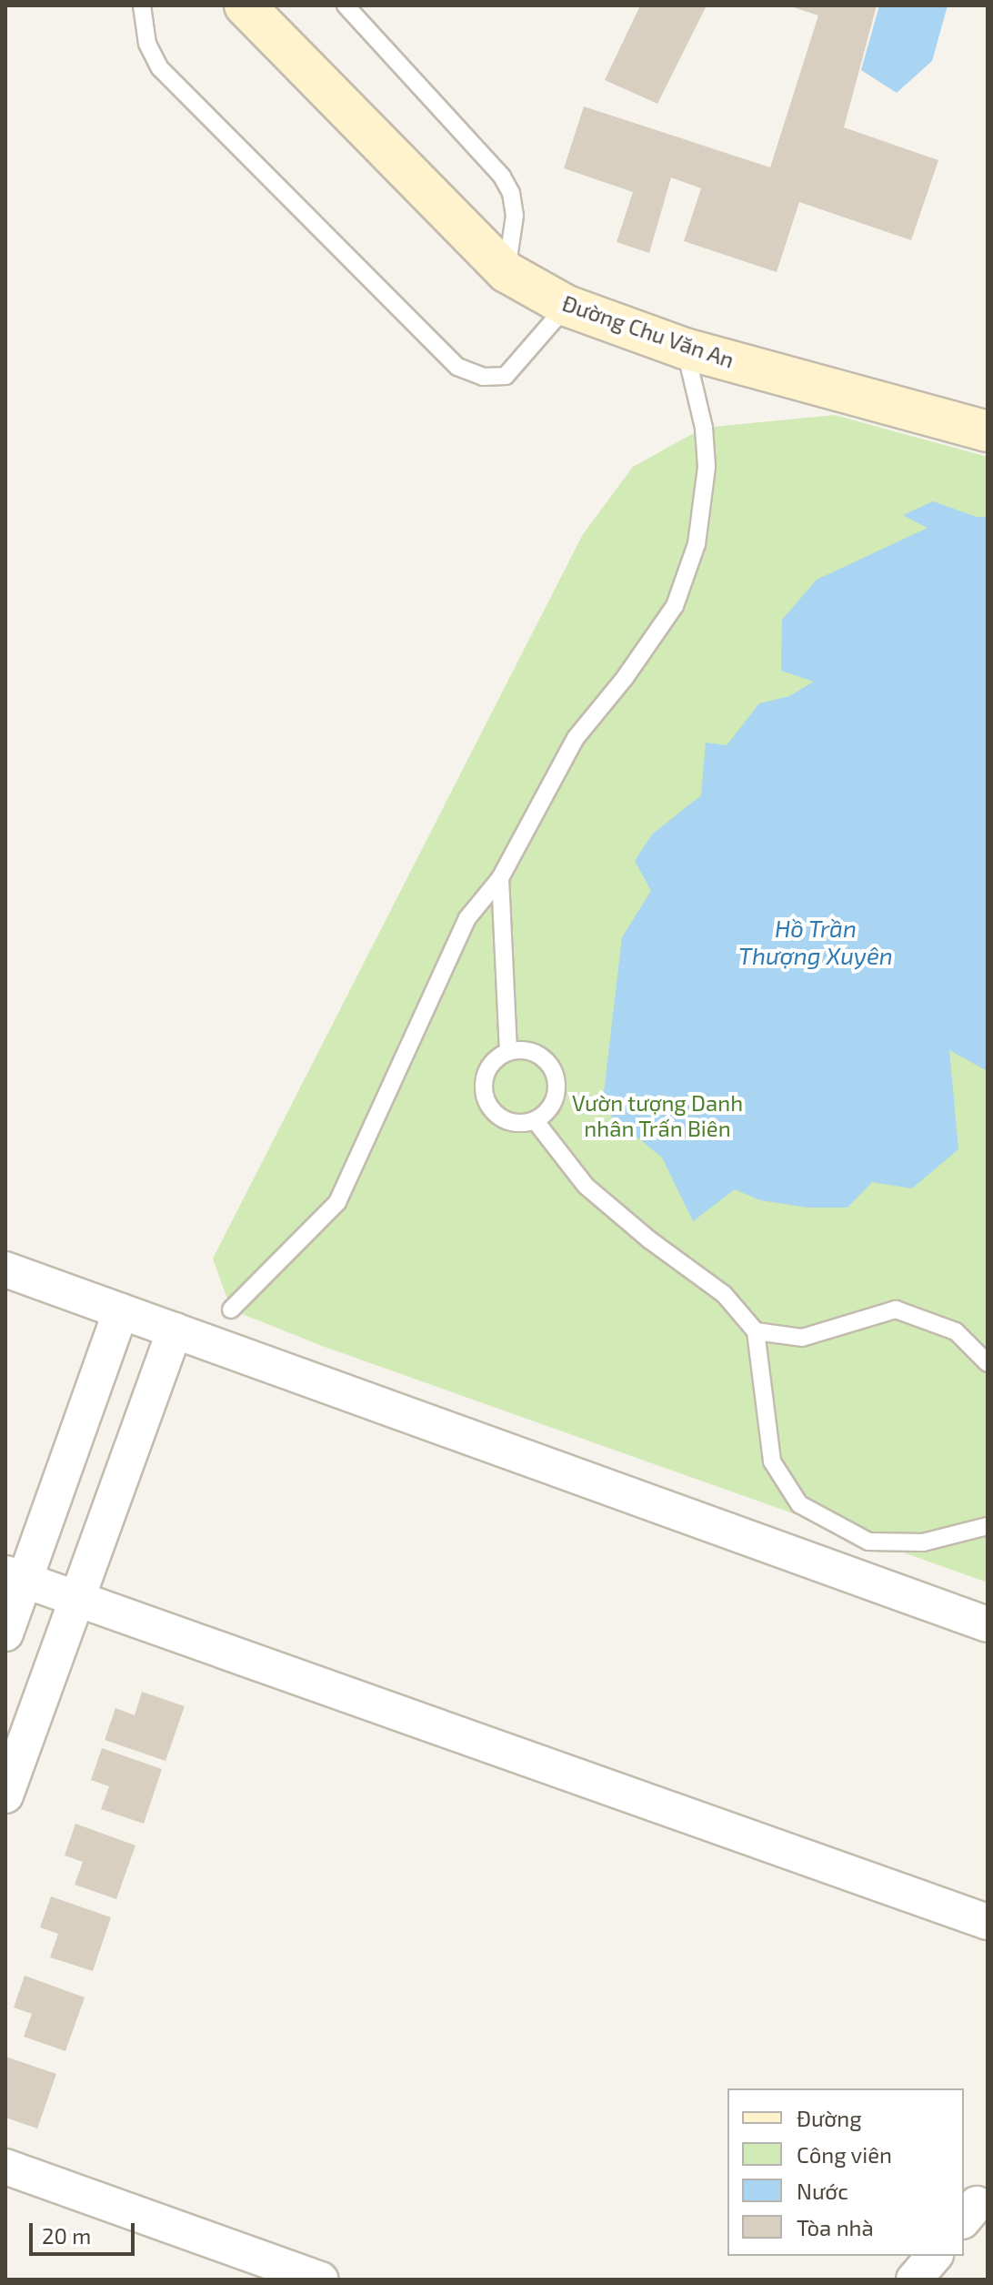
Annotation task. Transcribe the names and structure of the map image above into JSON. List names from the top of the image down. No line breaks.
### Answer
{"streets":{"main road":["Đường Chu Văn An"]},"water":["Hồ Trần Thượng Xuyên"],"parks":["Vườn tượng Danh nhân Trấn Biên"],"legend":["Đường","Công viên","Nước","Tòa nhà"],"scale_bar":"20 m"}
